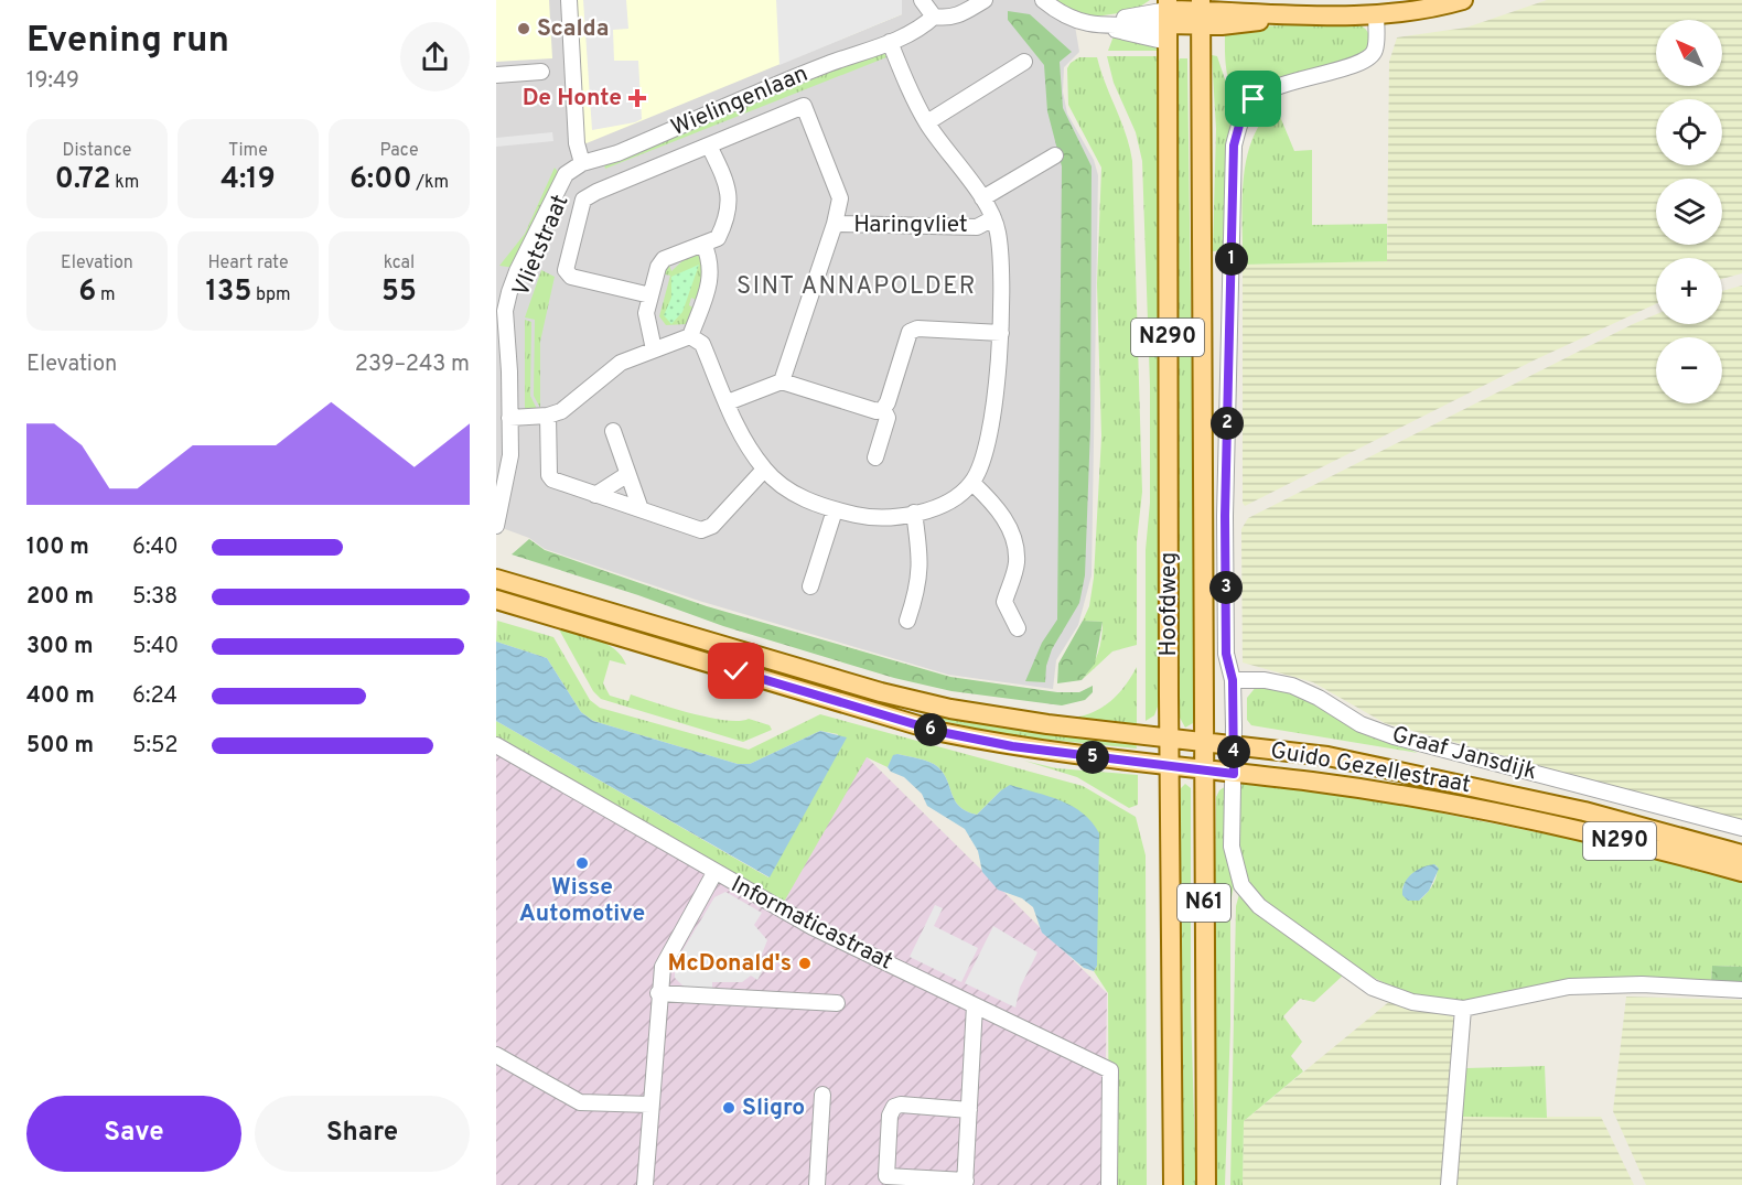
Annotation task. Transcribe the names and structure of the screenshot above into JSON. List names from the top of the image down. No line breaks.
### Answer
{"streets":{"main road":["N290","Hoofdweg","Guido Gezellestraat","N61"],"street":["Wielingenlaan","Haringvliet","Vlietstraat","Graaf Jansdijk","Informaticastraat"]},"crossings":[["Wielingenlaan","Vlietstraat"],["Hoofdweg","Guido Gezellestraat"]],"districts":["SINT ANNAPOLDER"],"places":{"other":["Scalda","Wisse Automotive","McDonald's","Sligro"],"health":["De Honte"]},"north":"top left","page":{"heading":["Evening run","19:49"],"map_buttons":["+","−"],"stats":[["Distance","0.72 km"],["Time","4:19"],["Pace","6:00 /km"],["Elevation","6 m"],["Heart rate","135 bpm"],["kcal","55"]],"pins":["1","2","3","6","4","5"],"chart":["Elevation","239–243 m"],"list":[{"name":"100 m","note":"6:40"},{"name":"200 m","note":"5:38"},{"name":"300 m","note":"5:40"},{"name":"400 m","note":"6:24"},{"name":"500 m","note":"5:52"}],"buttons":["Save","Share"]}}
